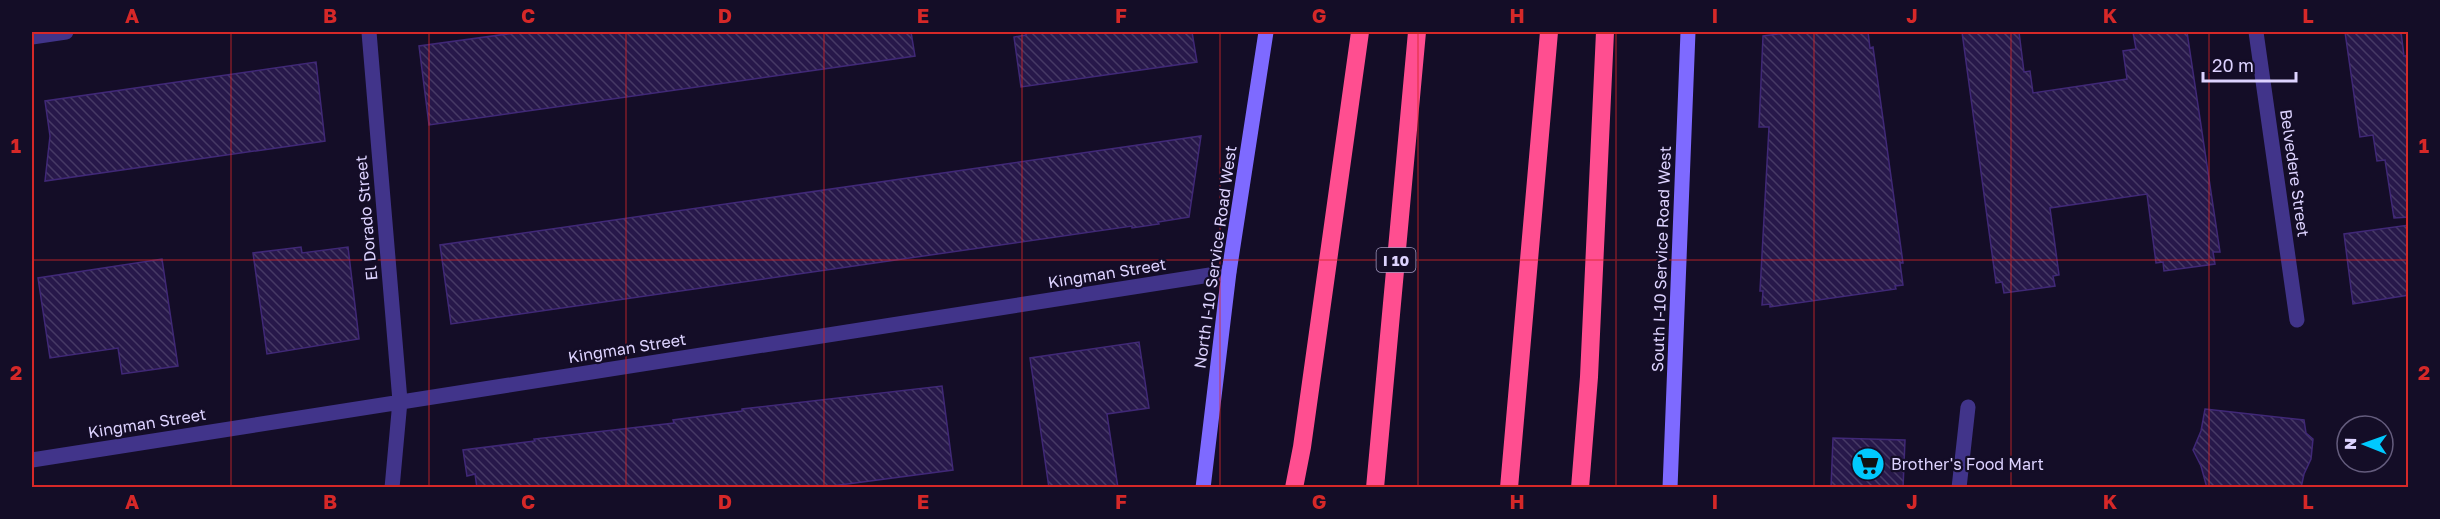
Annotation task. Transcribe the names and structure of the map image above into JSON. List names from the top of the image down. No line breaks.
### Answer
{"streets":{"highway":["I 10"],"street":["Belvedere Street","El Dorado Street","North I-10 Service Road West","South I-10 Service Road West","Kingman Street"]},"crossings":[["El Dorado Street","Kingman Street"],["North I-10 Service Road West","Kingman Street"]],"places":{"supermarket":["Brother's Food Mart"]},"scale_bar":"20 m","north":"left","grid":{"columns":["A","B","C","D","E","F","G","H","I","J","K","L"],"rows":["1","2"]}}
